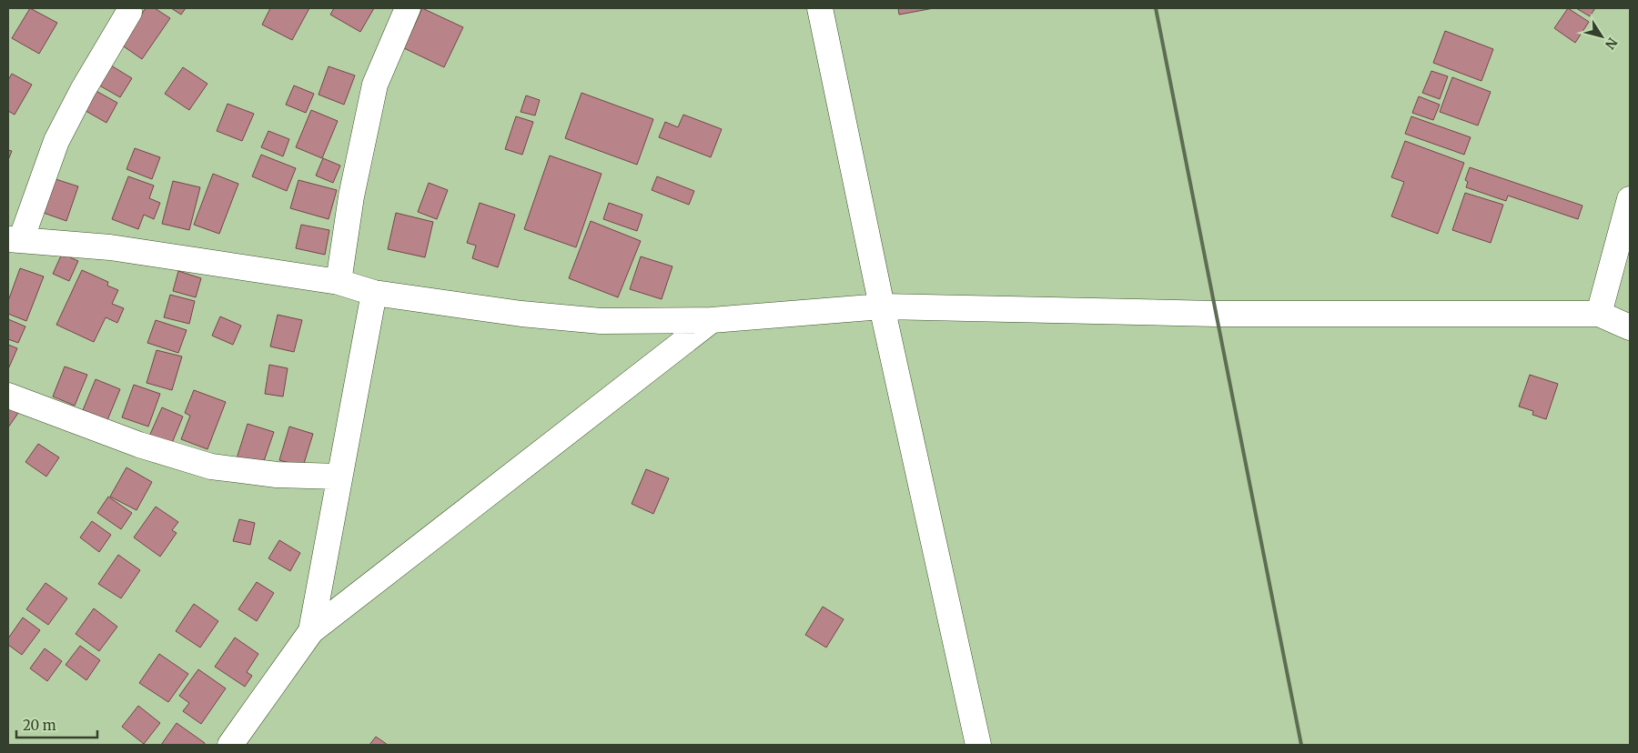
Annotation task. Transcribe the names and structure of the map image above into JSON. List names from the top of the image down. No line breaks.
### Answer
{"scale_bar":"20 m","north":"bottom right"}
